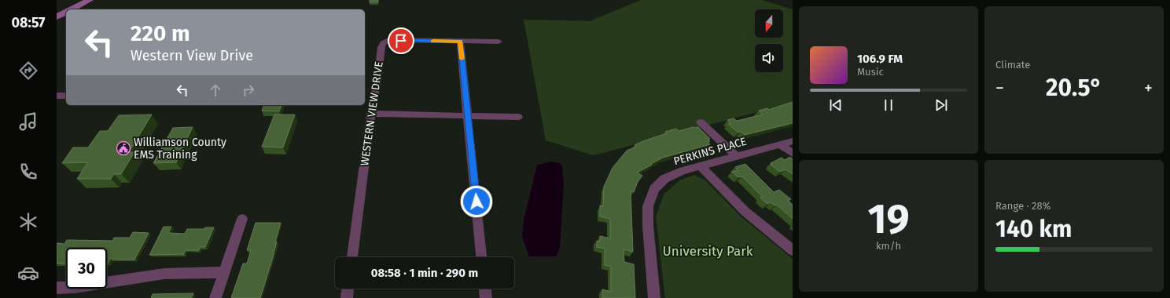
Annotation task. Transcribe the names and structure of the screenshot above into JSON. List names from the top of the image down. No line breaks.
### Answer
{"streets":{"street":["WESTERN VIEW DRIVE","PERKINS PLACE"]},"parks":["University Park"],"places":{"public building":["Williamson County EMS Training"]},"north":"bottom","page":{"tabs":"08:57","tile":["Climate",["19","km/h"],["Range · 28%","140 km"]],"turn":["220 m","Western View Drive"],"song":["106.9 FM","Music"],"heat":["−","20.5°","+"],"limit":"30","trip":"08:58 · 1 min · 290 m"}}
